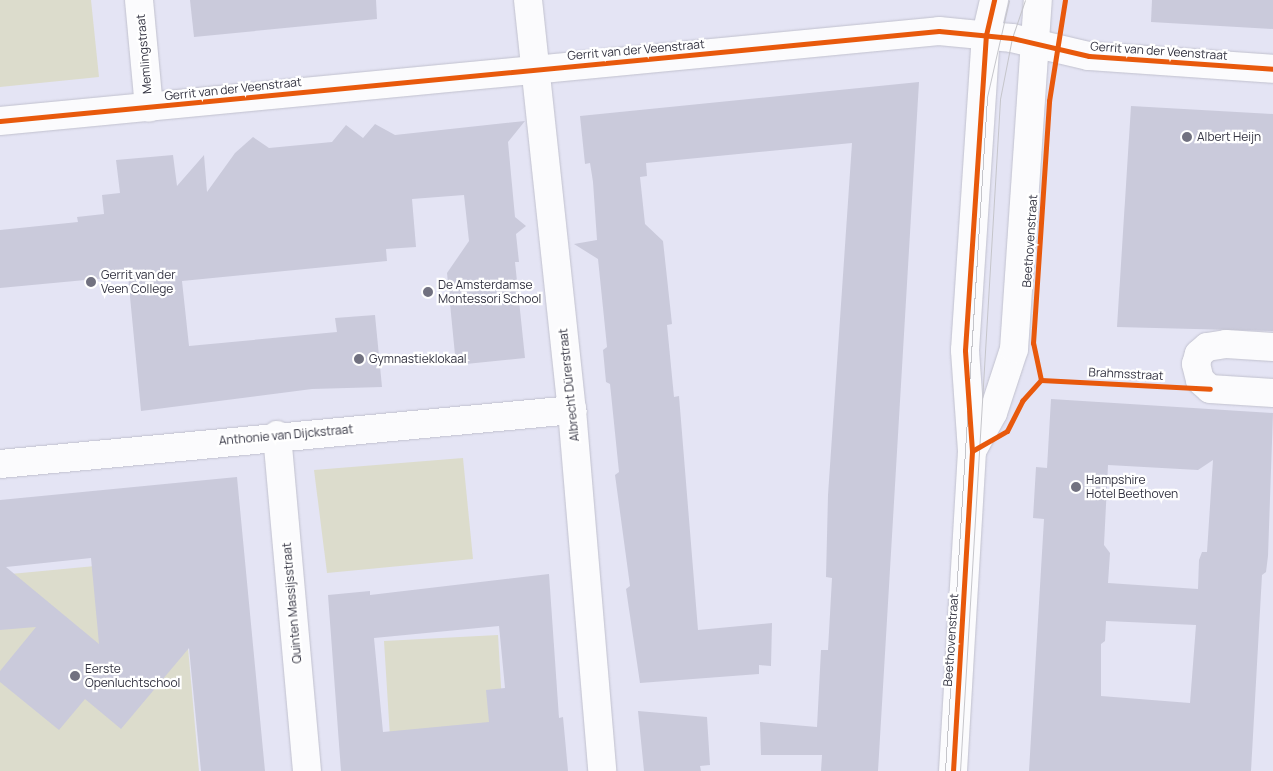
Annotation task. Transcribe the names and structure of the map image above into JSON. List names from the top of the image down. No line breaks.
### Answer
{"streets":{"street":["Gerrit van der Veenstraat","Memlingstraat","Beethovenstraat","Albrecht Dürerstraat","Anthonie van Dijckstraat","Quinten Massijsstraat"],"cycle path":["Brahmsstraat"]},"crossings":[["Gerrit van der Veenstraat","Memlingstraat"],["Gerrit van der Veenstraat","Beethovenstraat"],["Gerrit van der Veenstraat","Albrecht Dürerstraat"],["Albrecht Dürerstraat","Anthonie van Dijckstraat"],["Anthonie van Dijckstraat","Quinten Massijsstraat"]],"places":["Albert Heijn","Gerrit van der Veen College","De Amsterdamse Montessori School","Gymnastieklokaal","Hampshire Hotel Beethoven","Eerste Openluchtschool"]}
